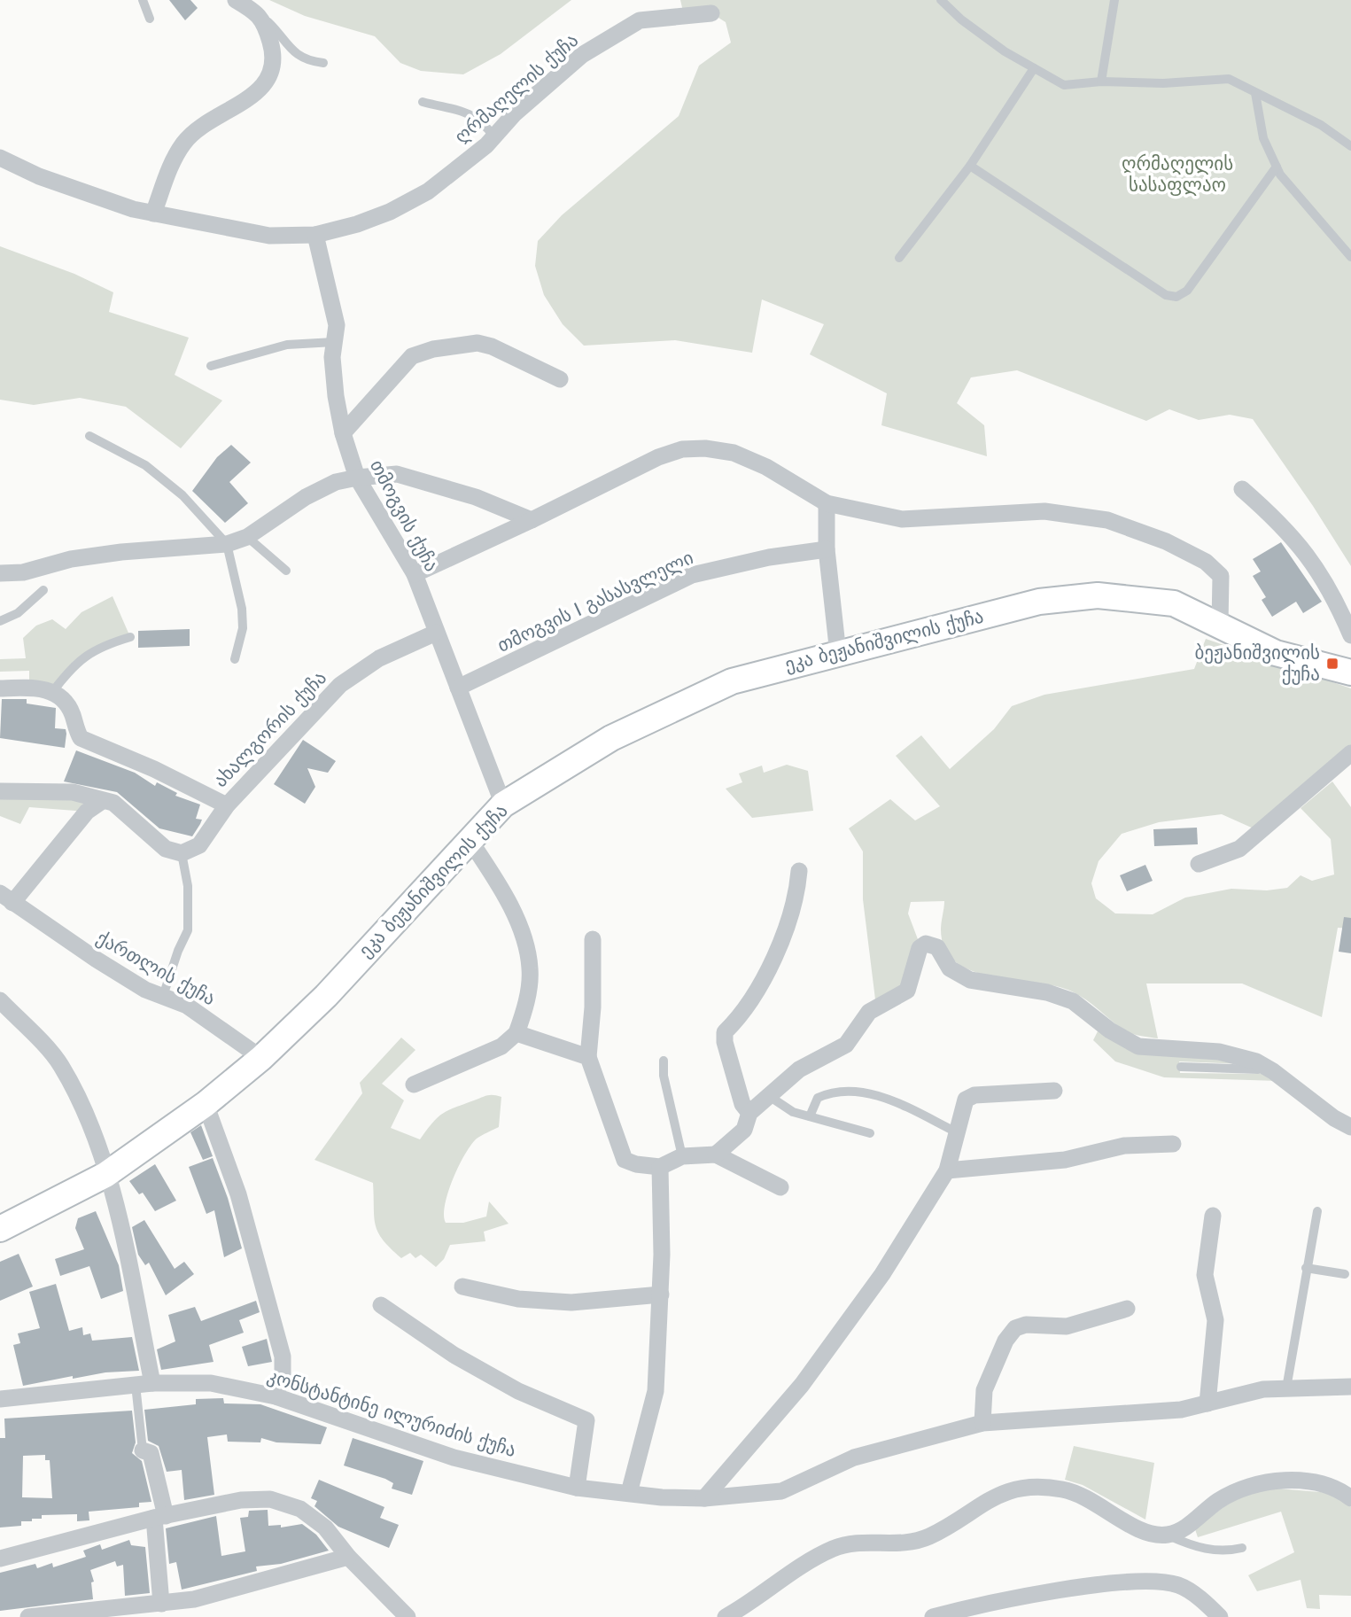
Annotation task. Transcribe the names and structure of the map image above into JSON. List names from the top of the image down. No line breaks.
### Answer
{"streets":{"street":["ღრმაღელის ქუჩა","თმოგვის ქუჩა","თმოგვის I გასასვლელი","ეკა ბეჟანიშვილის ქუჩა","ახალგორის ქუჩა","ქართლის ქუჩა","კონსტანტინე ილურიძის ქუჩა"]},"crossings":[["ღრმაღელის ქუჩა","თმოგვის ქუჩა"],["თმოგვის ქუჩა","თმოგვის I გასასვლელი"],["თმოგვის ქუჩა","ეკა ბეჟანიშვილის ქუჩა"],["თმოგვის ქუჩა","ახალგორის ქუჩა"],["ეკა ბეჟანიშვილის ქუჩა","ქართლის ქუჩა"]],"parks":["ღრმაღელის სასაფლაო"],"places":{"transit":["ბეჟანიშვილის ქუჩა"]}}
